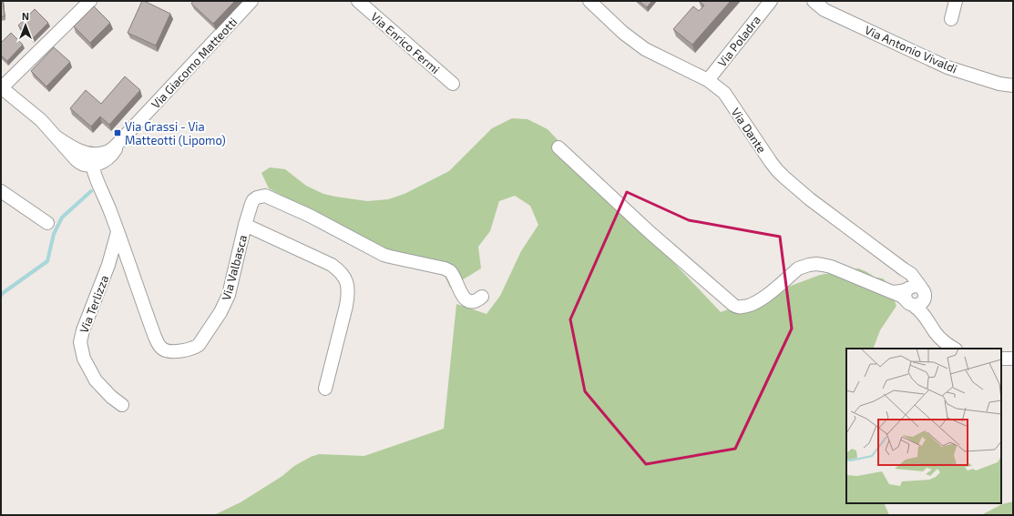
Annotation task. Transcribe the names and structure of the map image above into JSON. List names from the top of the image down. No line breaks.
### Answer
{"streets":{"street":["Via Poladra","Via Enrico Fermi","Via Antonio Vivaldi","Via Giacomo Matteotti","Via Dante","Via Valbasca","Via Terlizza"]},"crossings":[["Via Poladra","Via Dante"],["Via Giacomo Matteotti","Via Valbasca"],["Via Valbasca","Via Terlizza"]],"places":{"transit":["Via Grassi - Via Matteotti (Lipomo)"]},"north":"top"}
